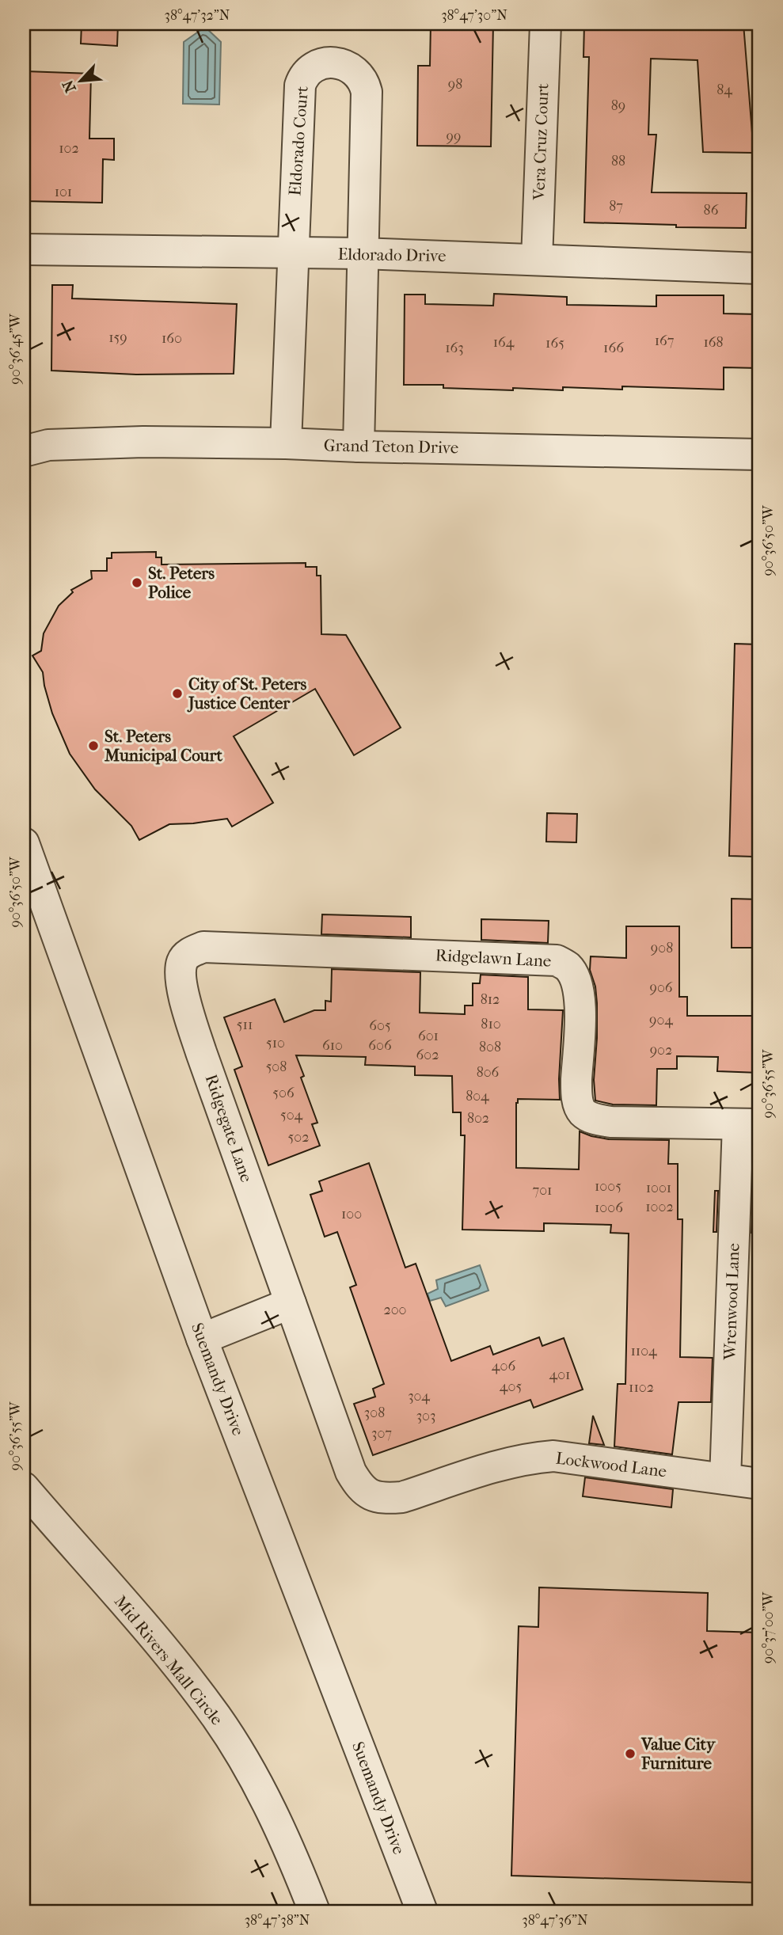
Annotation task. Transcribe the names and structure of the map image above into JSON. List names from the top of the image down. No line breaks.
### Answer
{"streets":{"street":["Eldorado Court","Vera Cruz Court","Eldorado Drive","Grand Teton Drive","Ridgelawn Lane","Ridgegate Lane","Wrenwood Lane","Suemandy Drive","Lockwood Lane","Mid Rivers Mall Circle"]},"crossings":[["Eldorado Court","Eldorado Drive"],["Eldorado Court","Grand Teton Drive"],["Vera Cruz Court","Eldorado Drive"],["Ridgelawn Lane","Ridgegate Lane"],["Ridgelawn Lane","Wrenwood Lane"],["Ridgegate Lane","Lockwood Lane"],["Wrenwood Lane","Lockwood Lane"]],"places":["St. Peters Police","City of St. Peters Justice Center","St. Peters Municipal Court","Value City Furniture"],"house_numbers":["98","84","89","99","102","88","101","87","86","159","160","167","164","168","165","163","166","908","906","812","904","810","511","605","601","510","610","606","808","902","602","508","806","506","804","504","802","502","1005","1001","701","1002","1006","100","200","1104","406","401","405","1102","304","308","303","307"],"north":"bottom left","coordinates":["38°47'32\"N","38°47'30\"N","90°36'45\"W","90°36'50\"W","90°36'55\"W","90°37'00\"W","38°47'38\"N","38°47'36\"N"]}
